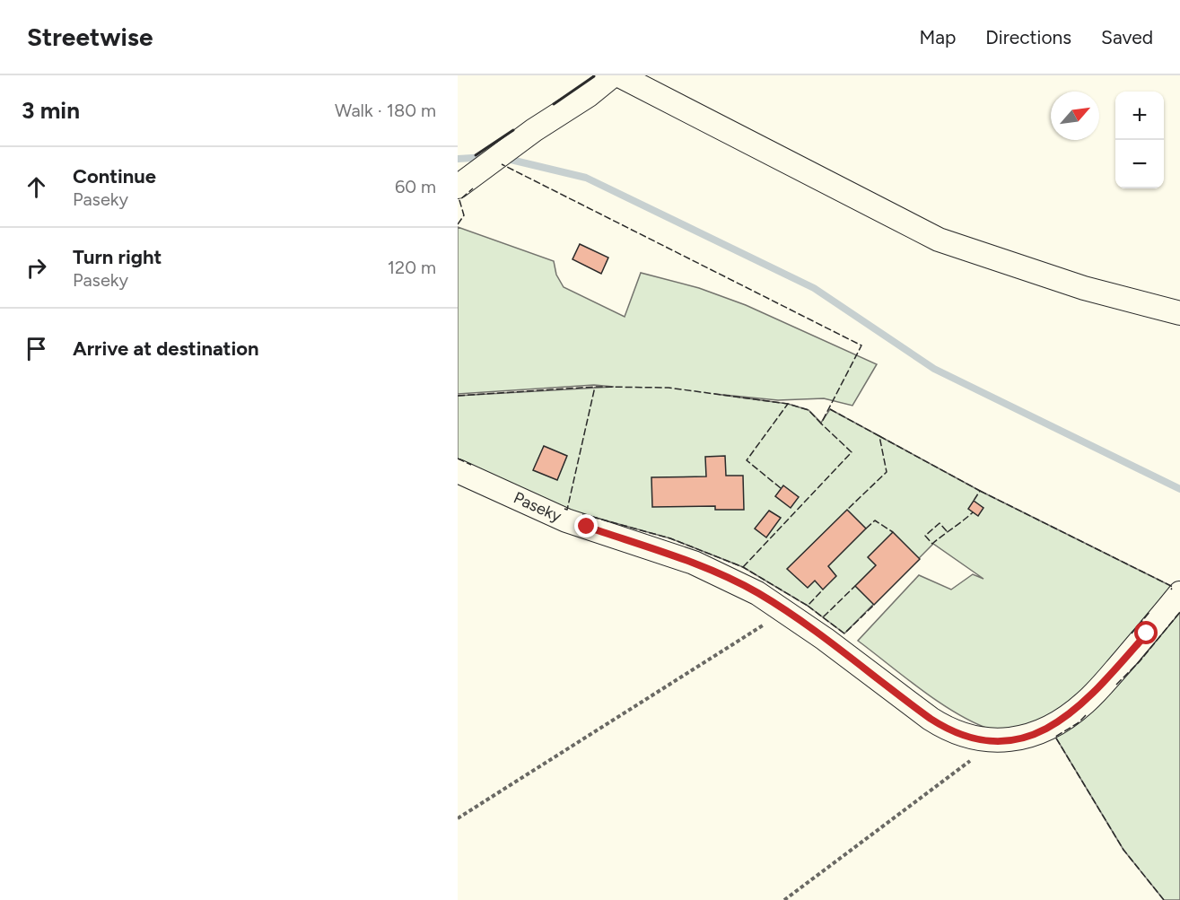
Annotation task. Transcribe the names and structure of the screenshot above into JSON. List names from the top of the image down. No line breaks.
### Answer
{"streets":{"street":["Paseky"]},"north":"top right","page":{"header":"Streetwise","nav":["Map","Directions","Saved"],"heading":["3 min","Walk · 180 m"],"map_buttons":["+","−"],"list":[["Continue","Paseky","60 m"],["Turn right","Paseky","120 m"],"Arrive at destination"]}}
